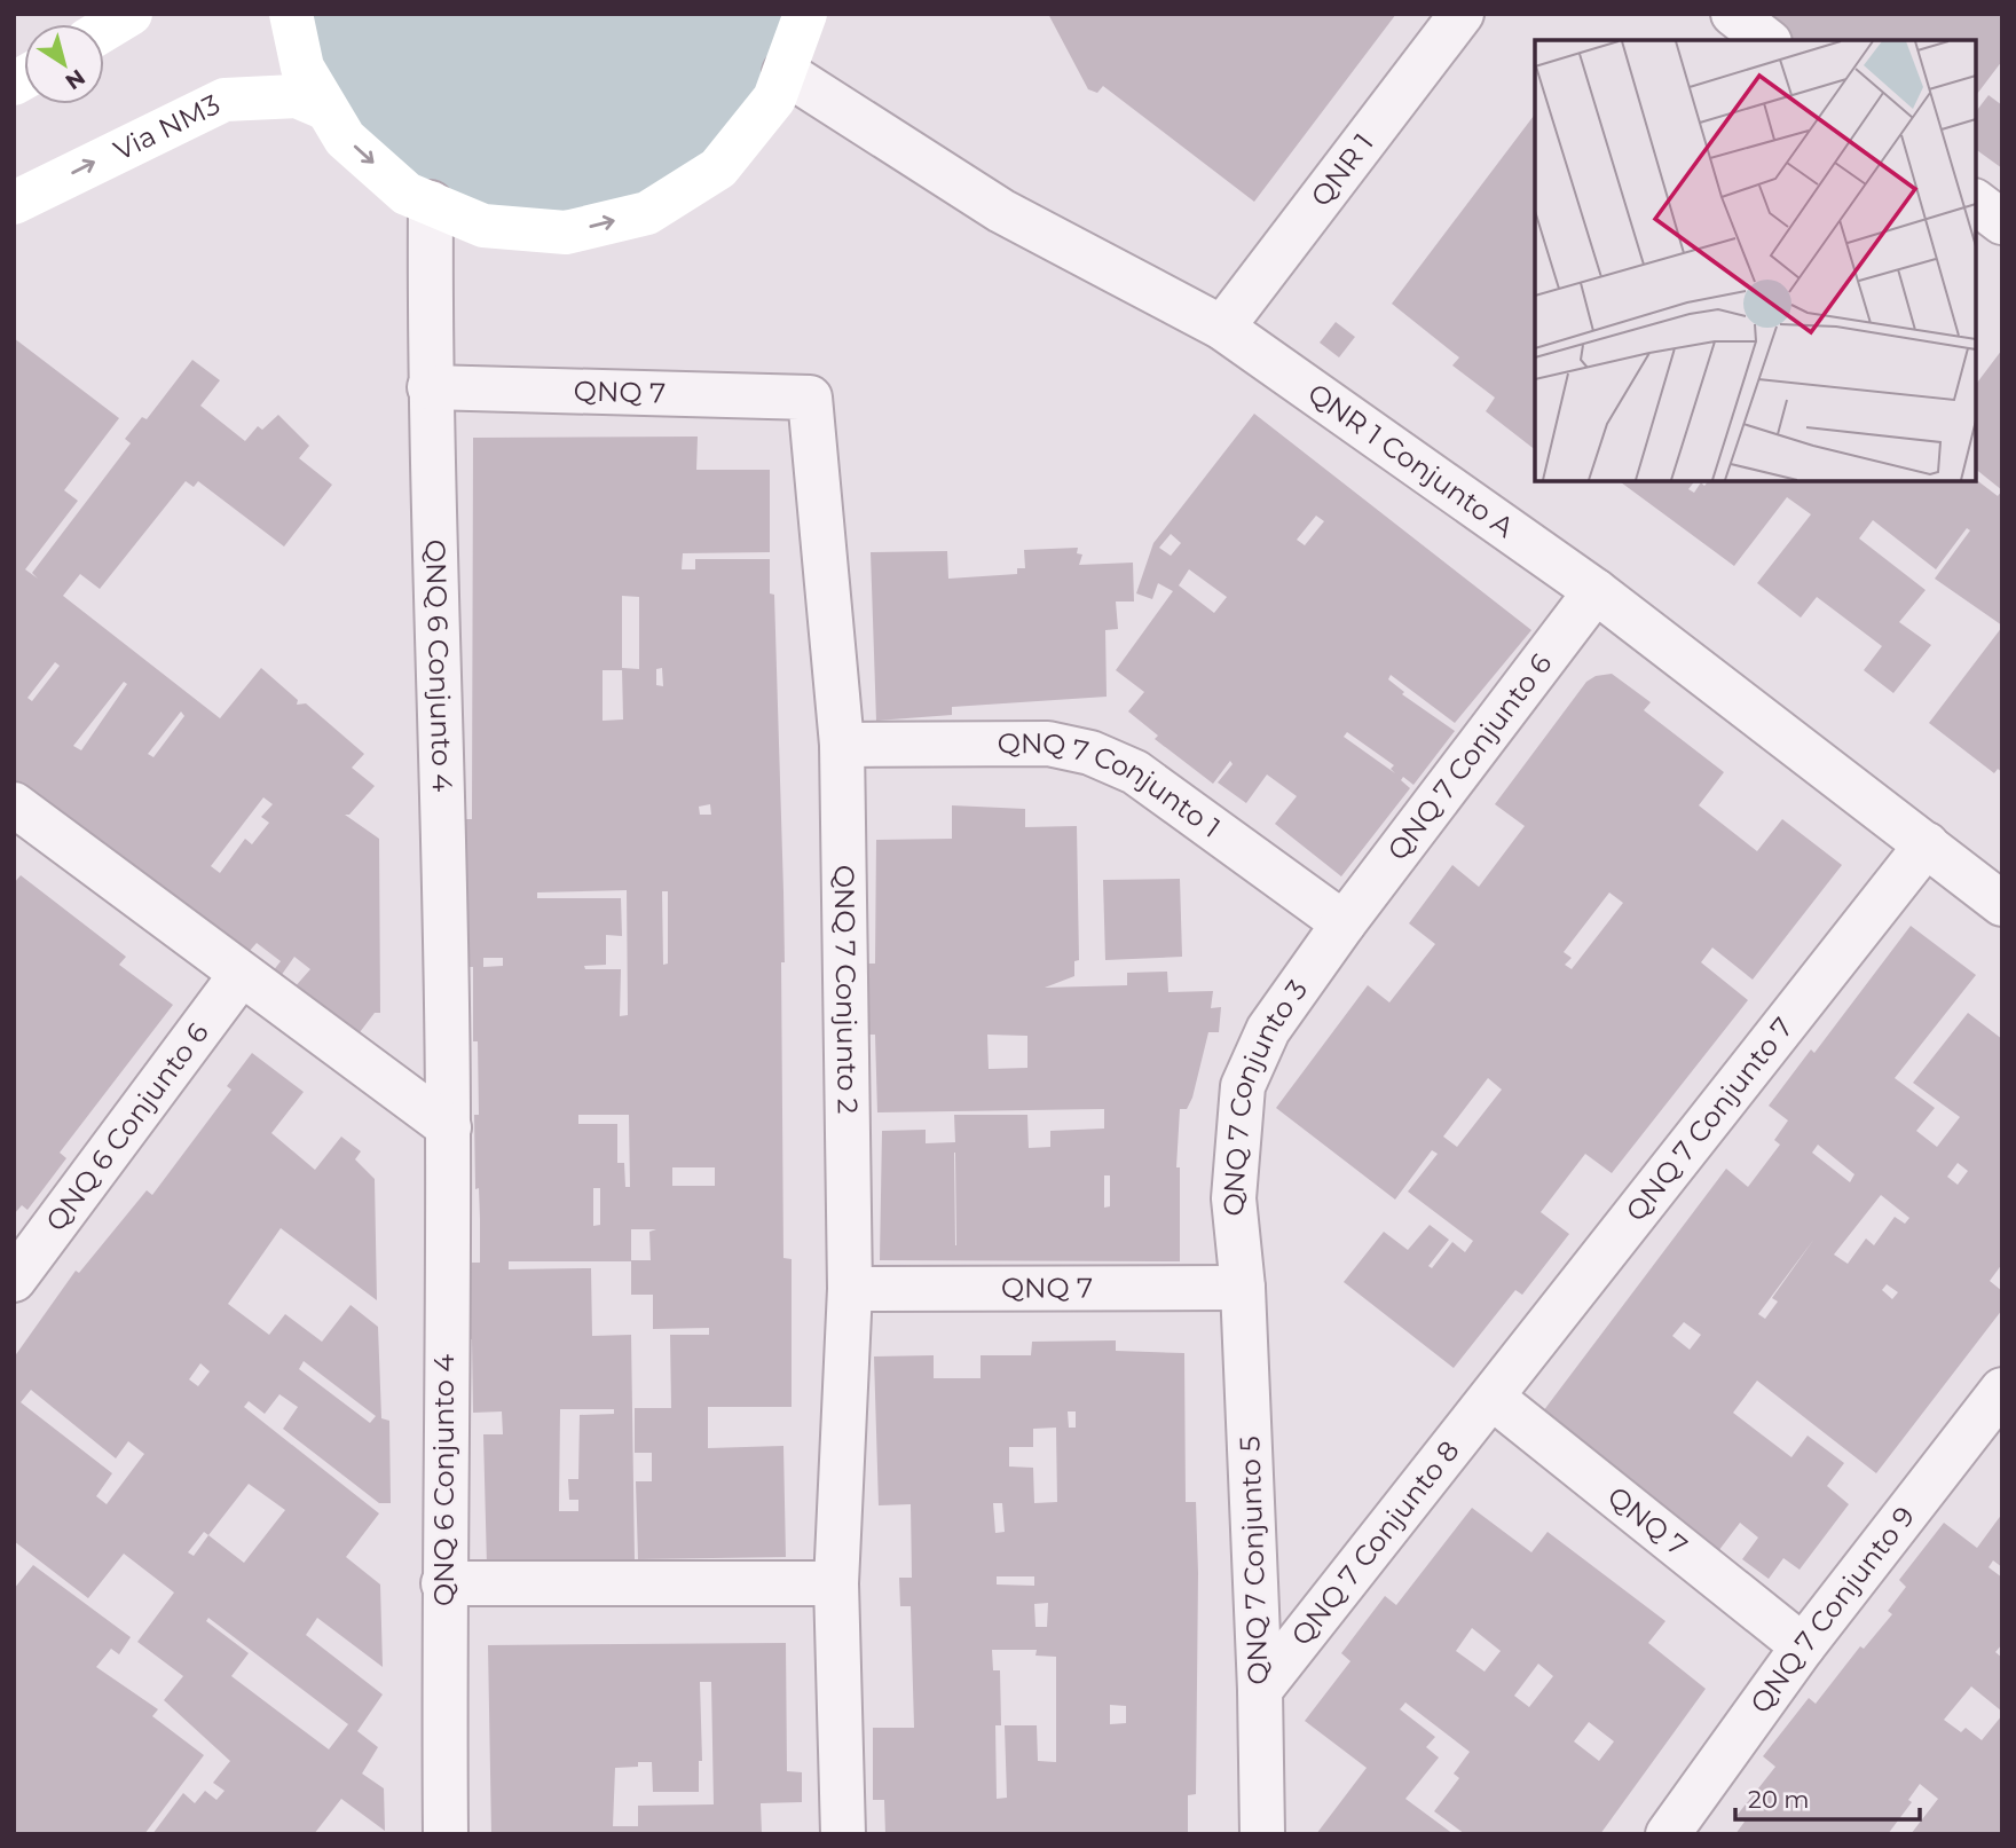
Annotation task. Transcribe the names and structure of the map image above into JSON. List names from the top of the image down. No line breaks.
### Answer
{"streets":{"main road":["Via NM3"],"street":["QNR 1","QNQ 7","QNR 1 Conjunto A","QNQ 6 Conjunto 4","QNQ 7 Conjunto 6","QNQ 7 Conjunto 1","QNQ 7 Conjunto 2","QNQ 7 Conjunto 3","QNQ 7 Conjunto 7","QNQ 6 Conjunto 6","QNQ 7 Conjunto 8","QNQ 7 Conjunto 5","QNQ 7 Conjunto 9"]},"crossings":[["QNR 1","QNR 1 Conjunto A"],["QNQ 7","QNQ 6 Conjunto 4"],["QNQ 7","QNQ 7 Conjunto 2"],["QNQ 7","QNQ 7 Conjunto 3"],["QNQ 7","QNQ 7 Conjunto 7"],["QNQ 7","QNQ 7 Conjunto 8"],["QNQ 7","QNQ 7 Conjunto 5"],["QNQ 7","QNQ 7 Conjunto 9"],["QNR 1 Conjunto A","QNQ 7 Conjunto 6"],["QNR 1 Conjunto A","QNQ 7 Conjunto 7"],["QNQ 7 Conjunto 6","QNQ 7 Conjunto 1"],["QNQ 7 Conjunto 6","QNQ 7 Conjunto 3"],["QNQ 7 Conjunto 1","QNQ 7 Conjunto 2"],["QNQ 7 Conjunto 1","QNQ 7 Conjunto 3"],["QNQ 7 Conjunto 3","QNQ 7 Conjunto 5"],["QNQ 7 Conjunto 7","QNQ 7 Conjunto 8"],["QNQ 7 Conjunto 8","QNQ 7 Conjunto 5"]],"one_way":["Via NM3"],"scale_bar":"20 m","north":"bottom right"}
